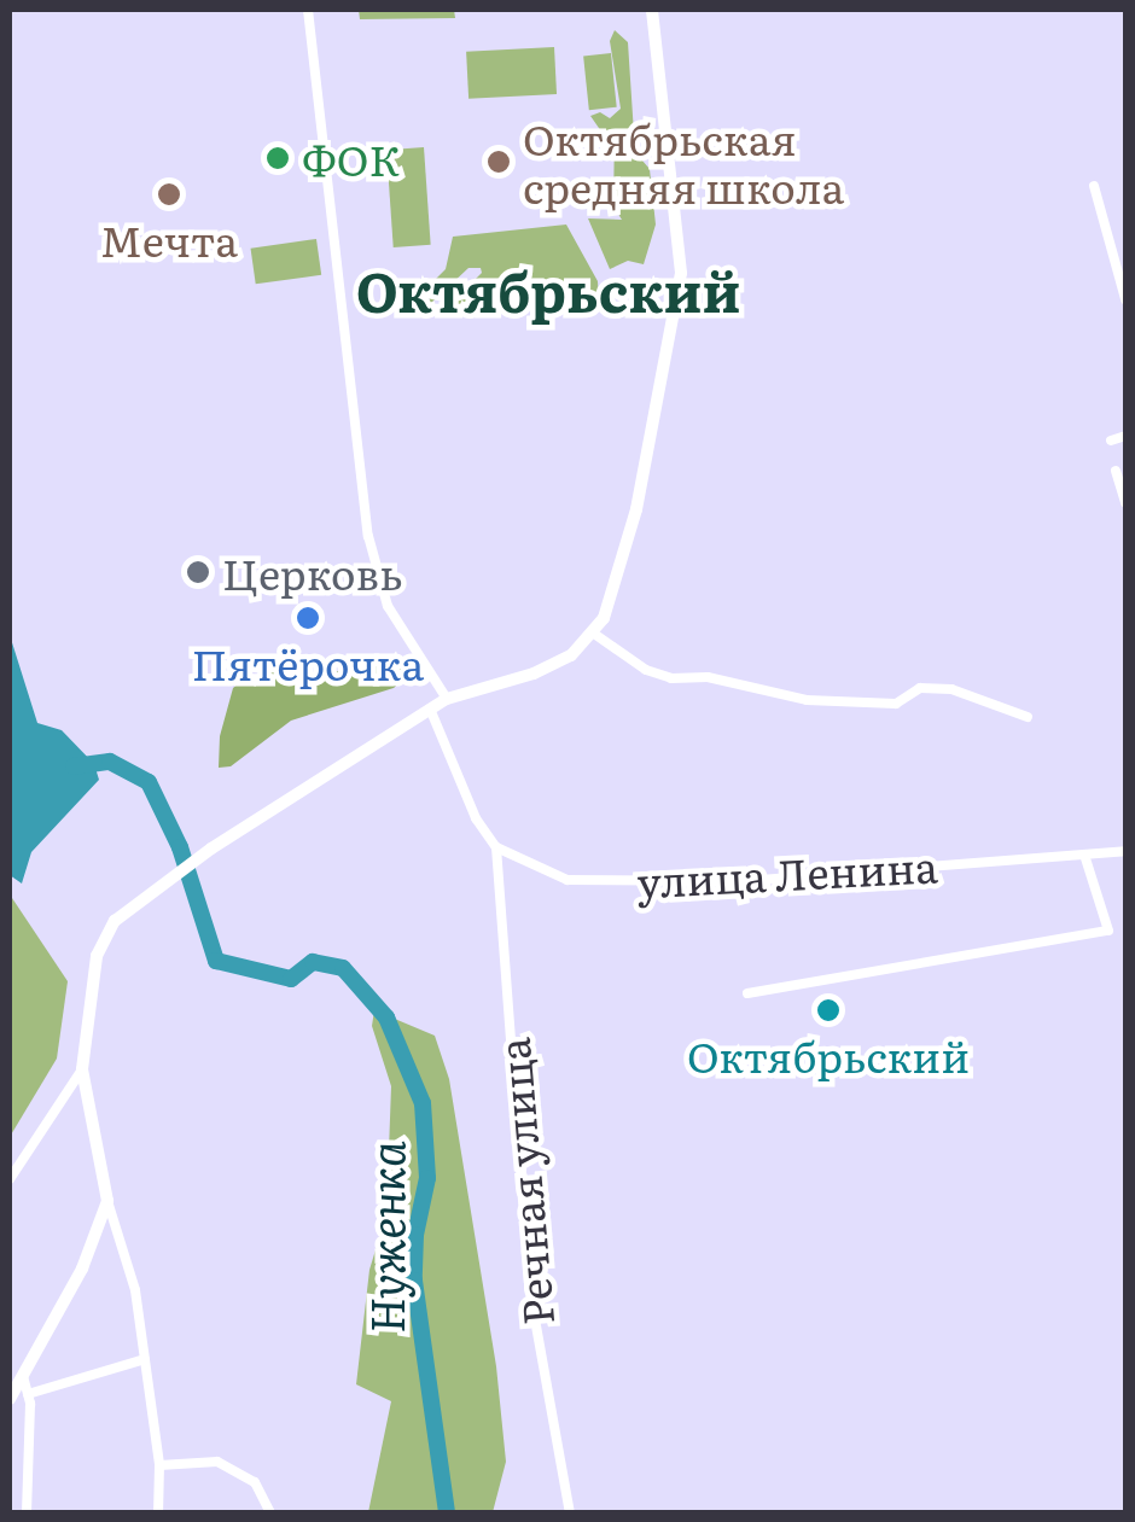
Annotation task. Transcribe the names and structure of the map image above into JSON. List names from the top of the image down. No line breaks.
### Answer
{"streets":{"street":["улица Ленина","Речная улица"]},"crossings":[["улица Ленина","Речная улица"]],"districts":["Октябрьский"],"water":["Нуженка"],"places":["ФОК","Октябрьская средняя школа","Мечта","Церковь","Пятёрочка","Октябрьский"]}
